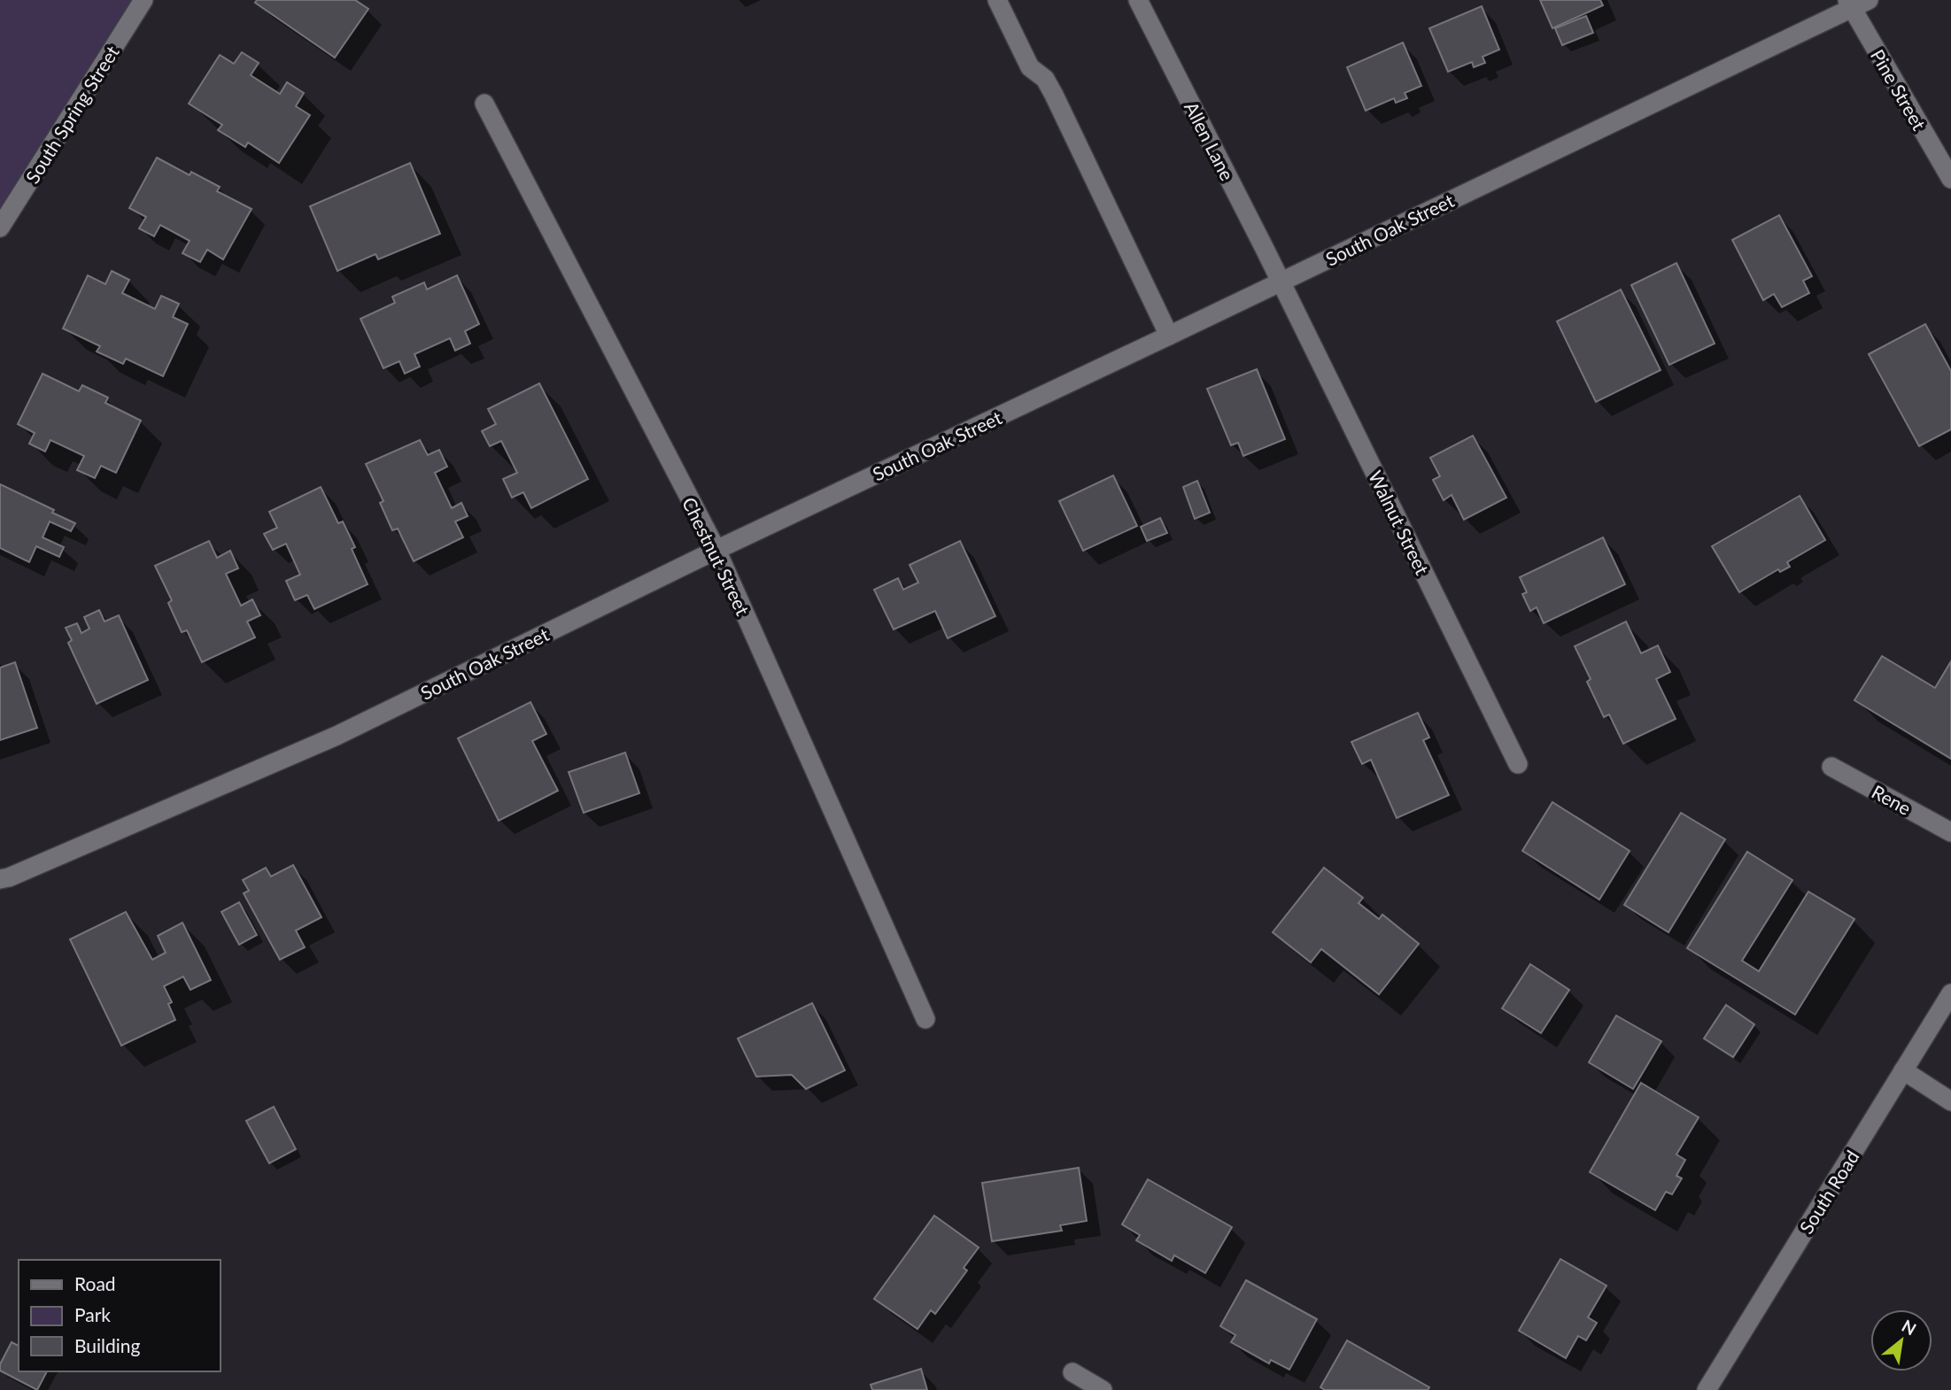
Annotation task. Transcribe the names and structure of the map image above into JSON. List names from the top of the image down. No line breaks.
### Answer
{"streets":{"street":["Pine Street","South Spring Street","Allen Lane","South Oak Street","Walnut Street","Chestnut Street","Rene","South Road"]},"crossings":[["Pine Street","South Oak Street"],["Allen Lane","South Oak Street"],["Allen Lane","Walnut Street"],["South Oak Street","Walnut Street"],["South Oak Street","Chestnut Street"]],"legend":["Road","Park","Building"],"north":"top right"}
